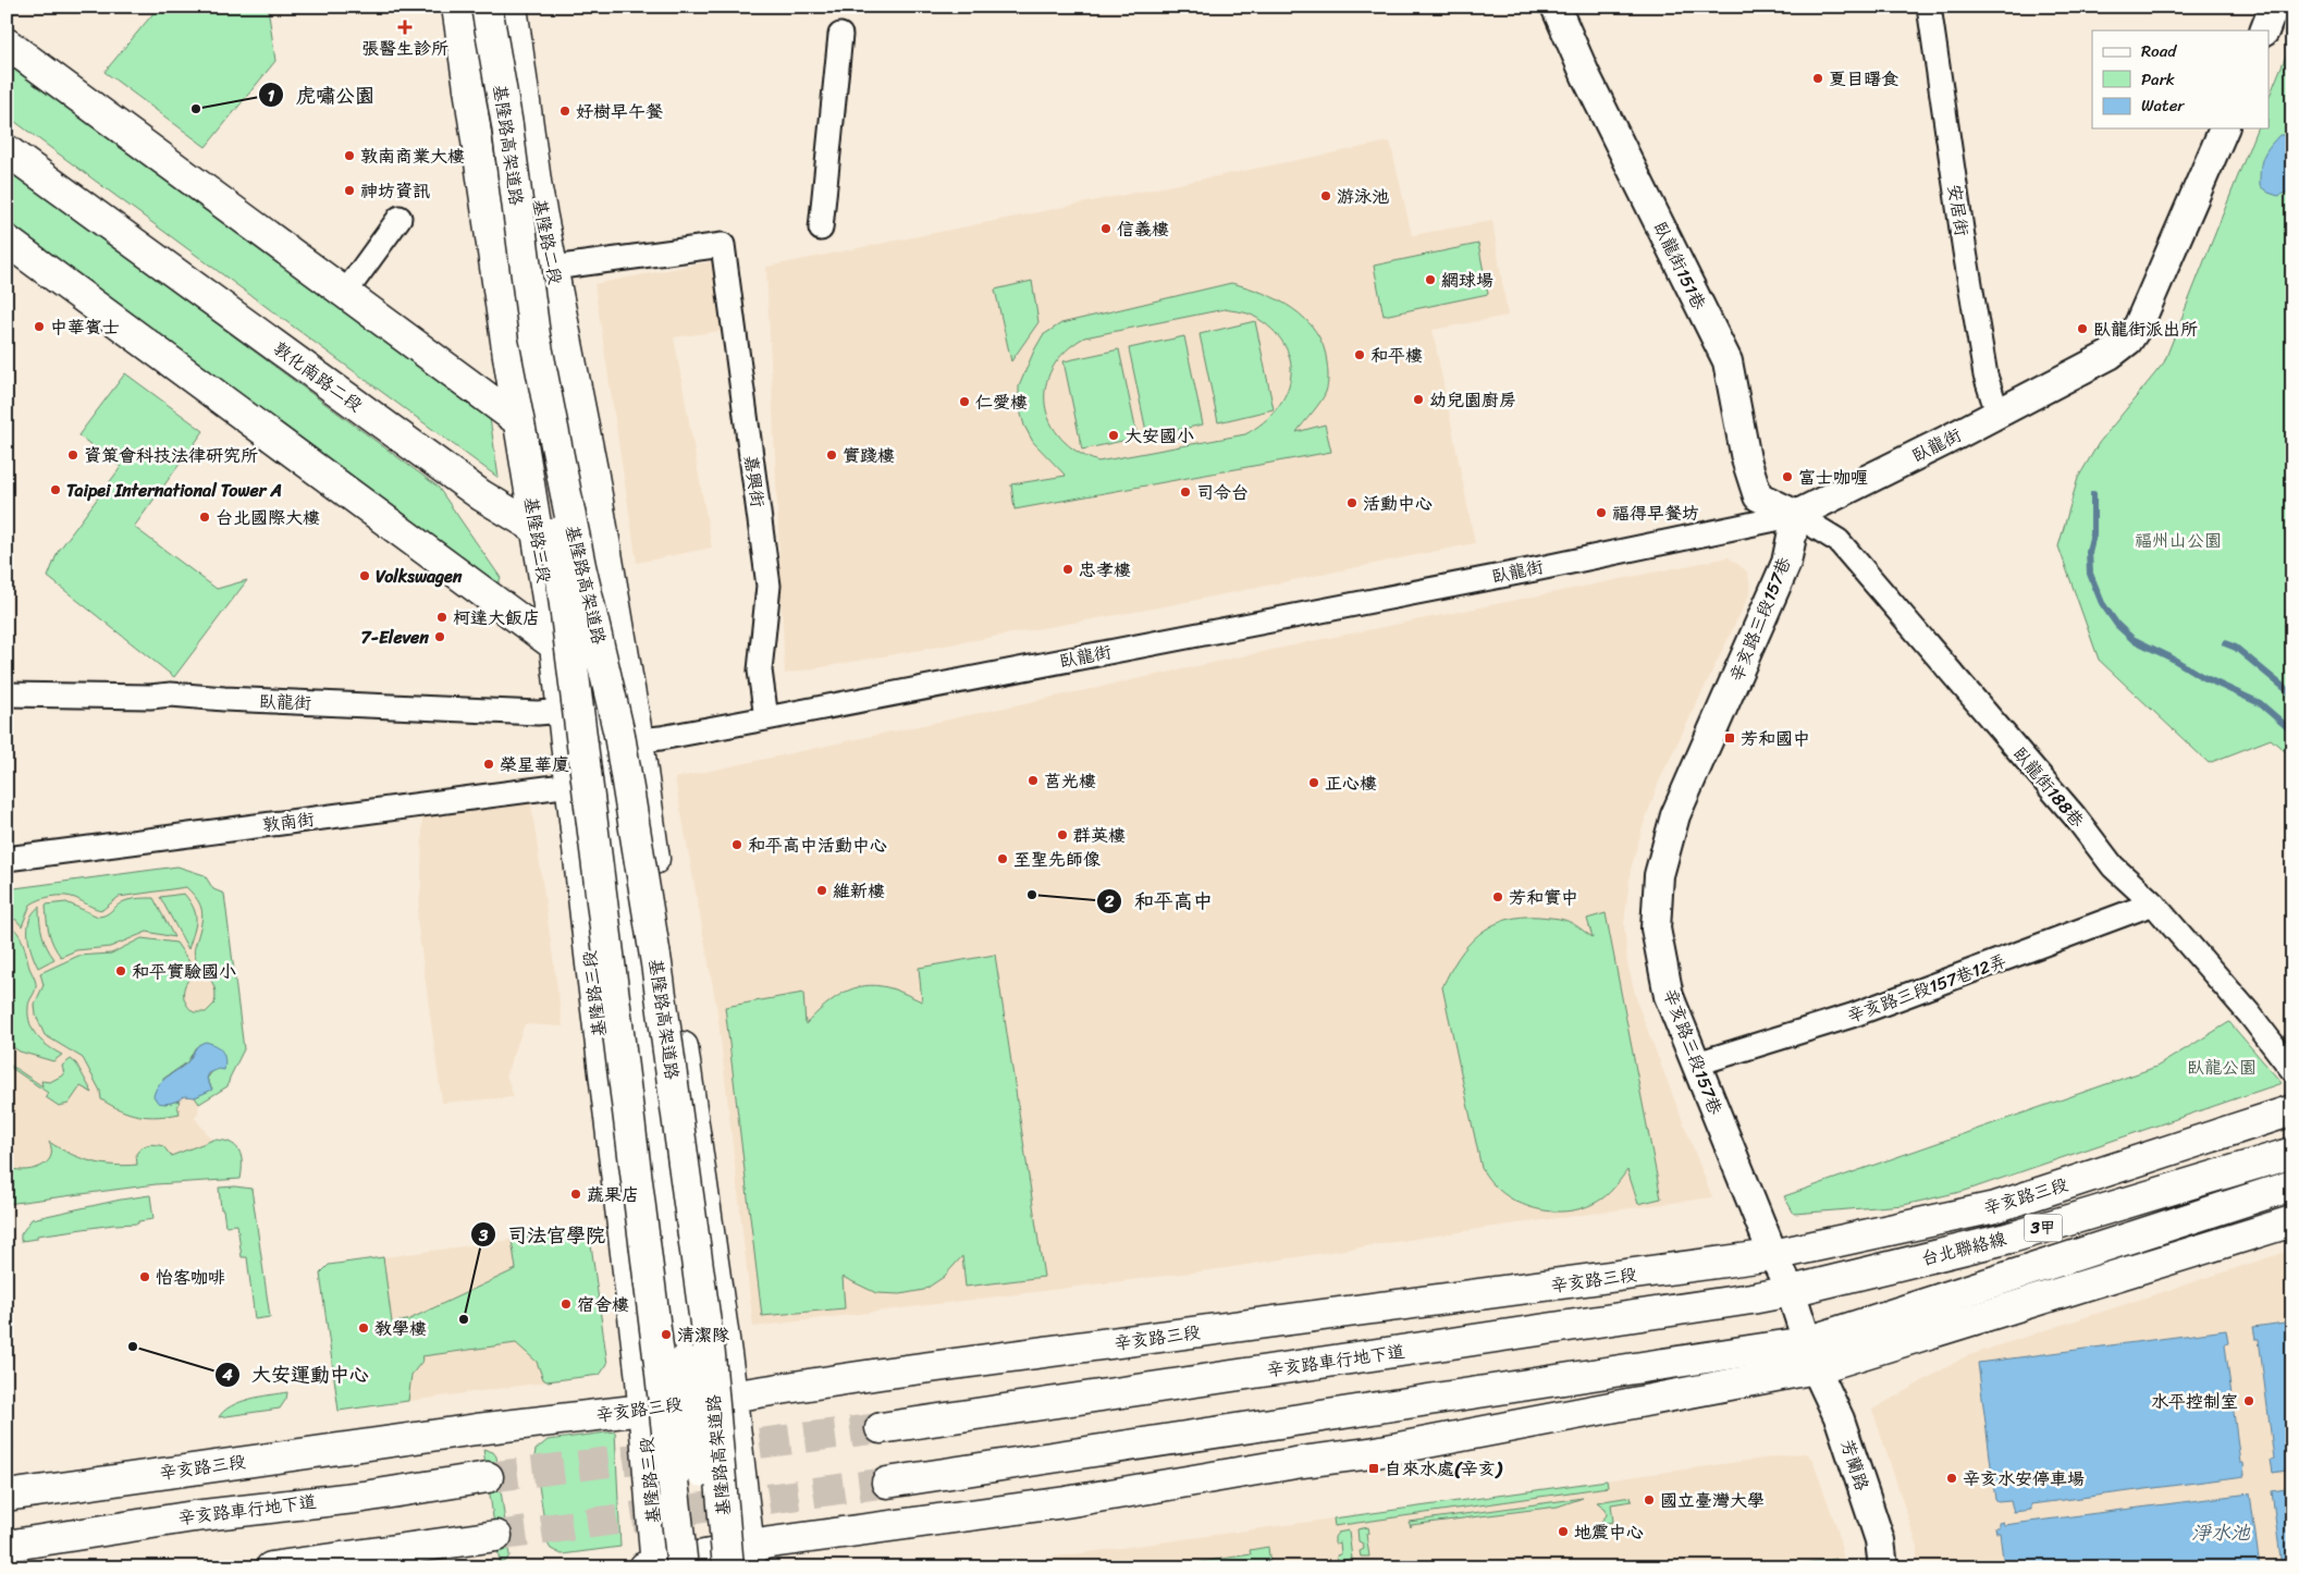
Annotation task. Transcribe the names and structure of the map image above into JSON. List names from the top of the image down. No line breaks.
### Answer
{"streets":{"main road":["基隆路高架道路","基隆路二段","敦化南路二段","基隆路三段","辛亥路三段","3甲","台北聯絡線","辛亥路車行地下道"],"street":["安居街","臥龍街151巷","臥龍街","嘉興街","辛亥路三段157巷","臥龍街188巷","敦南街","辛亥路三段157巷12弄","芳蘭路"]},"crossings":[["基隆路高架道路","基隆路三段"],["安居街","臥龍街"],["基隆路二段","嘉興街"],["臥龍街151巷","臥龍街"],["臥龍街151巷","辛亥路三段157巷"],["臥龍街151巷","臥龍街188巷"],["敦化南路二段","基隆路三段"],["臥龍街","嘉興街"],["臥龍街","基隆路三段"],["臥龍街","辛亥路三段157巷"],["臥龍街","臥龍街188巷"],["基隆路三段","敦南街"],["基隆路三段","辛亥路三段"],["辛亥路三段157巷","臥龍街188巷"],["辛亥路三段157巷","辛亥路三段157巷12弄"],["辛亥路三段157巷","辛亥路三段"],["辛亥路三段157巷","3甲"],["辛亥路三段157巷","台北聯絡線"],["辛亥路三段157巷","辛亥路車行地下道"],["辛亥路三段157巷","芳蘭路"],["臥龍街188巷","辛亥路三段157巷12弄"],["3甲","芳蘭路"],["台北聯絡線","辛亥路車行地下道"]],"water":["淨水池"],"parks":["福州山公園","臥龍公園"],"places":{"health":["張醫生診所"],"other":["夏目曙食","虎嘯公園","好樹早午餐","敦南商業大樓","神坊資訊","游泳池","信義樓","網球場","中華賓士","臥龍街派出所","和平樓","幼兒園廚房","仁愛樓","大安國小","資策會科技法律研究所","實踐樓","富士咖喱","Taipei International Tower A","司令台","活動中心","福得早餐坊","台北國際大樓","忠孝樓","Volkswagen","柯達大飯店","7-Eleven","榮星華廈","莒光樓","正心樓","群英樓","和平高中活動中心","至聖先師像","維新樓","和平高中","芳和實中","和平實驗國小","蔬果店","怡客咖啡","宿舍樓","司法官學院","教學樓","清潔隊","大安運動中心","水平控制室","辛亥水安停車場","國立臺灣大學","地震中心"],"transit":["芳和國中","自來水處(辛亥)"]},"legend":["Road","Park","Water"]}
